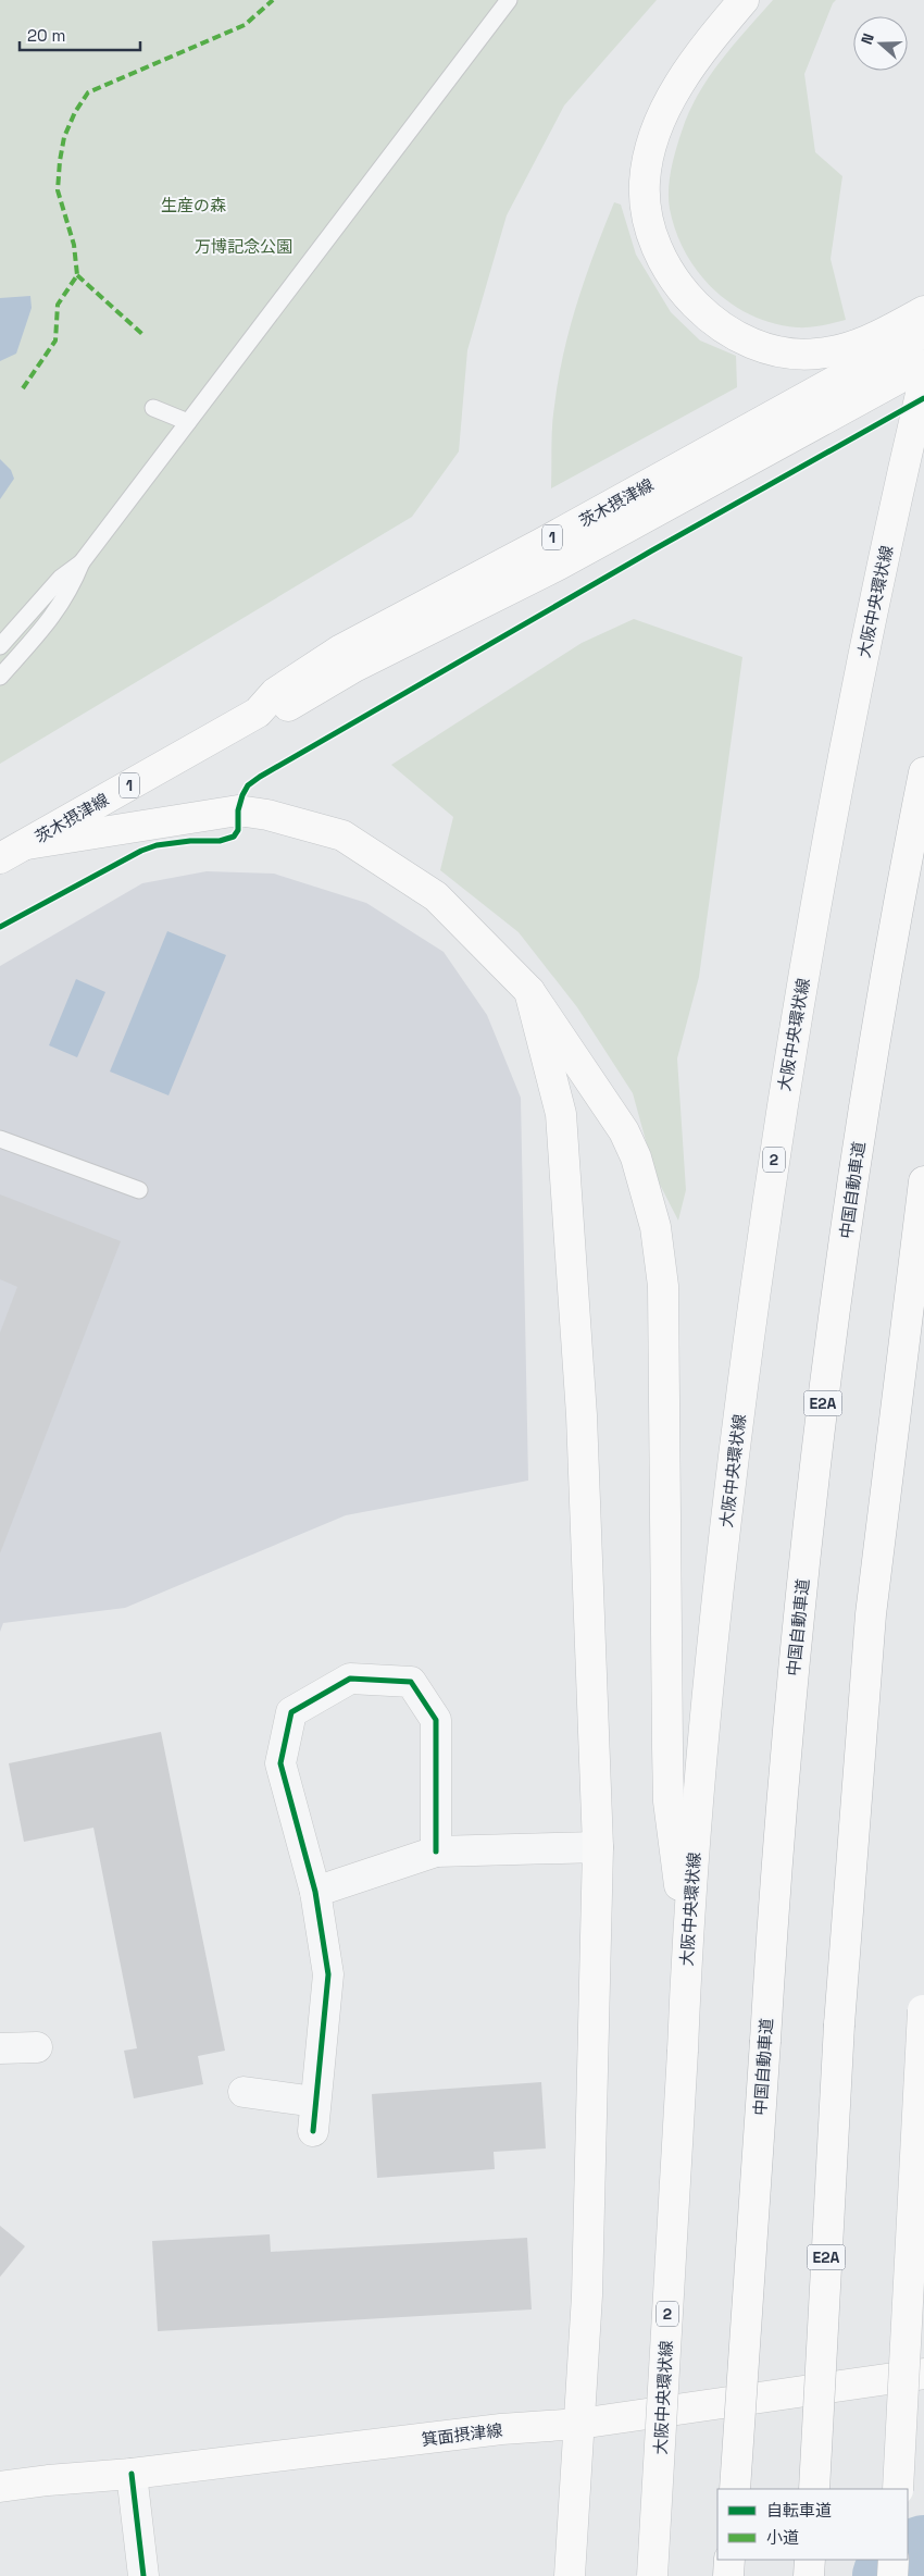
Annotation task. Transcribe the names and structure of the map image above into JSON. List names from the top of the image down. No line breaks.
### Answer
{"streets":{"main road":["茨木摂津線","1","大阪中央環状線","2","中国自動車道","E2A","箕面摂津線"]},"parks":["生産の森","万博記念公園"],"legend":["自転車道","小道"],"scale_bar":"20 m","north":"left"}
